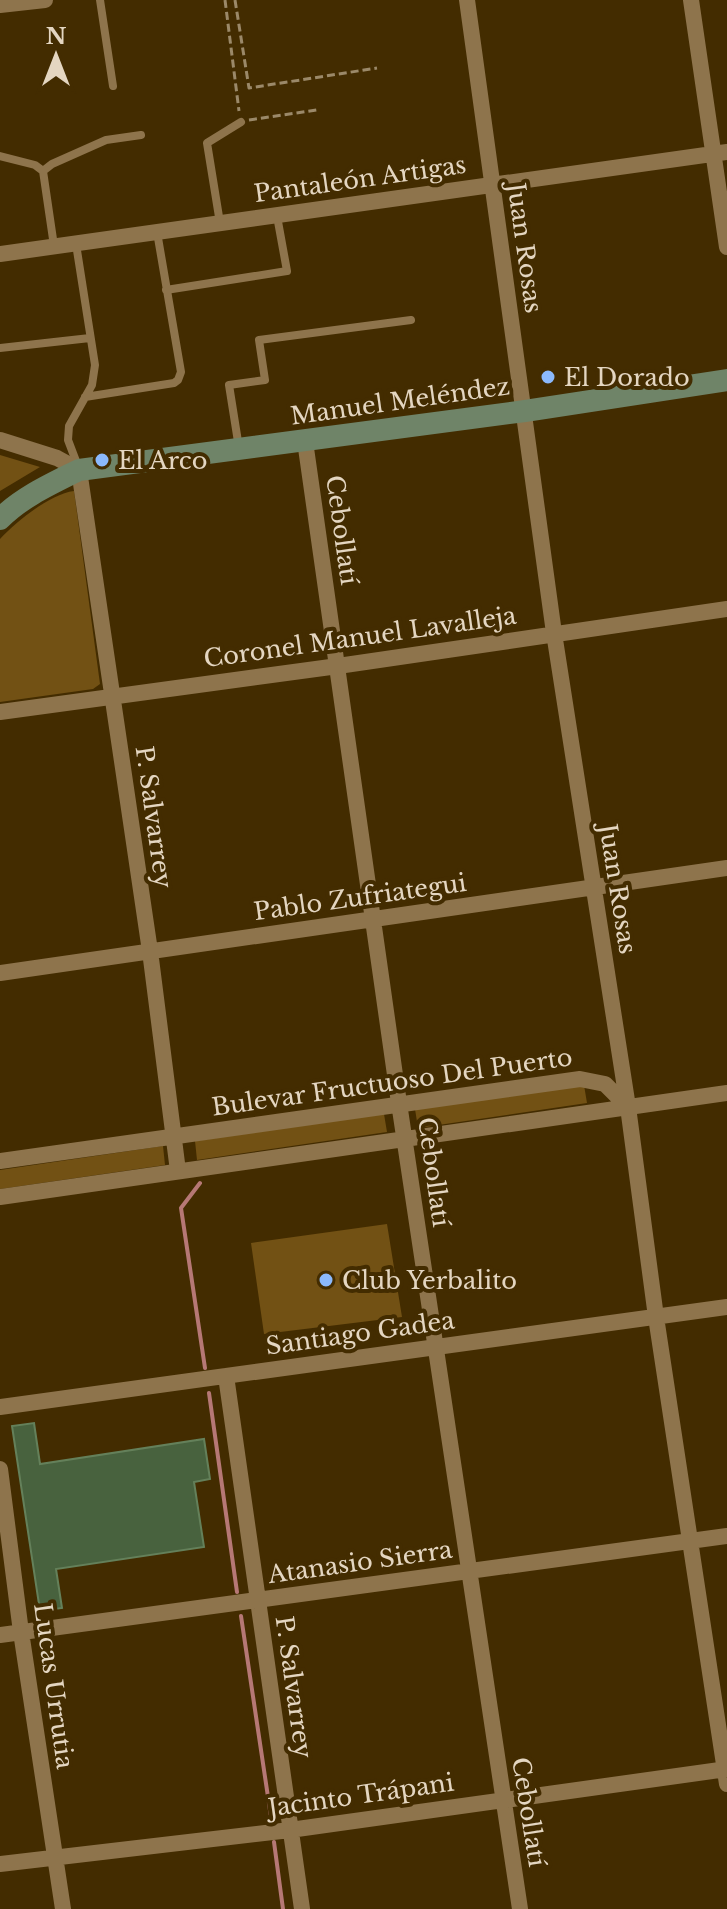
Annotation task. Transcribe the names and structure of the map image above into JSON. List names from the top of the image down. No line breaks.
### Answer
{"streets":{"street":["Pantaleón Artigas","Juan Rosas","Manuel Meléndez","Cebollatí","Coronel Manuel Lavalleja","P. Salvarrey","Pablo Zufriategui","Bulevar Fructuoso Del Puerto","Santiago Gadea","Atanasio Sierra","Lucas Urrutia","Jacinto Trápani"]},"crossings":[["Pantaleón Artigas","Juan Rosas"],["Juan Rosas","Manuel Meléndez"],["Juan Rosas","Coronel Manuel Lavalleja"],["Juan Rosas","Pablo Zufriategui"],["Juan Rosas","Bulevar Fructuoso Del Puerto"],["Juan Rosas","Santiago Gadea"],["Juan Rosas","Atanasio Sierra"],["Juan Rosas","Jacinto Trápani"],["Manuel Meléndez","Cebollatí"],["Manuel Meléndez","P. Salvarrey"],["Cebollatí","Coronel Manuel Lavalleja"],["Cebollatí","Pablo Zufriategui"],["Cebollatí","Bulevar Fructuoso Del Puerto"],["Cebollatí","Santiago Gadea"],["Cebollatí","Atanasio Sierra"],["Cebollatí","Jacinto Trápani"],["Coronel Manuel Lavalleja","P. Salvarrey"],["P. Salvarrey","Pablo Zufriategui"],["P. Salvarrey","Bulevar Fructuoso Del Puerto"],["P. Salvarrey","Santiago Gadea"],["P. Salvarrey","Atanasio Sierra"],["P. Salvarrey","Jacinto Trápani"],["Atanasio Sierra","Lucas Urrutia"],["Lucas Urrutia","Jacinto Trápani"]],"places":["El Dorado","El Arco","Club Yerbalito"],"north":"top"}
